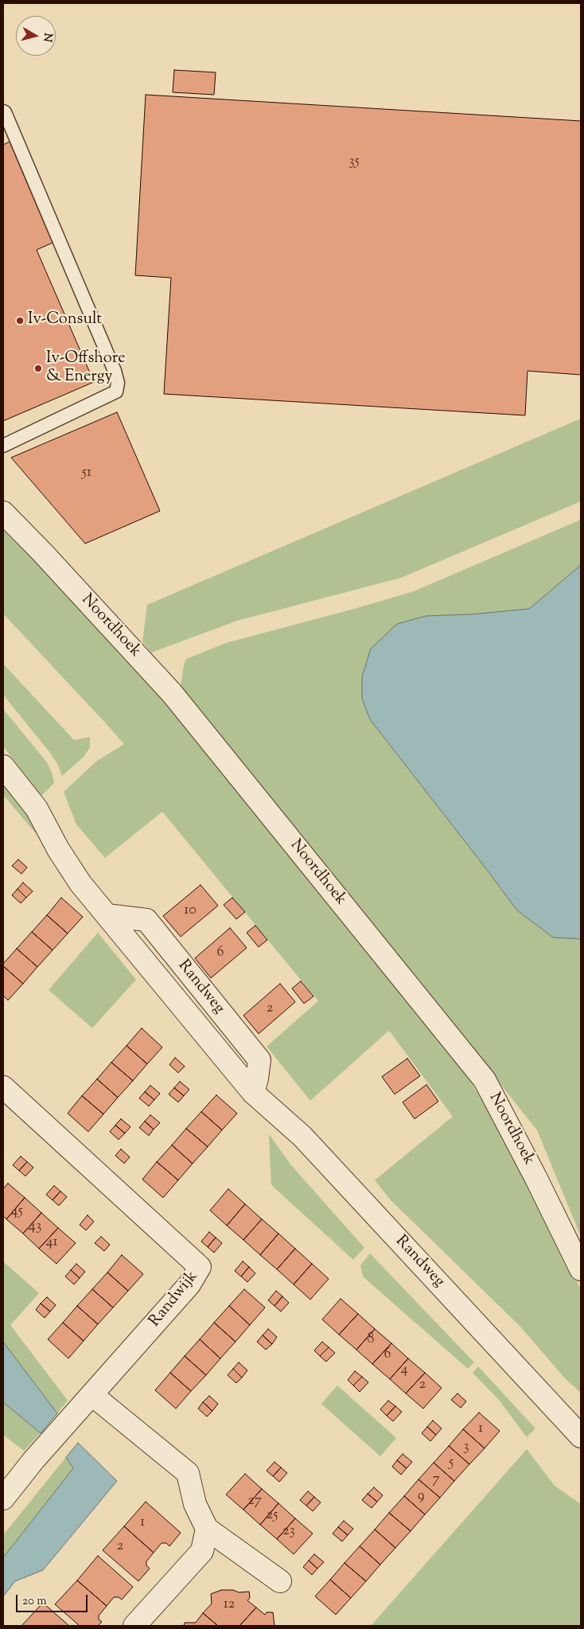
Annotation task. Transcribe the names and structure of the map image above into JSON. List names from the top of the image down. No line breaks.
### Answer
{"streets":{"street":["Noordhoek","Randweg","Randwijk"]},"places":["Iv-Consult","Iv-Offshore & Energy"],"house_numbers":["35","51","10","6","2","45","43","41","8","6","4","2","1","3","5","7","9","27","25","1","23","2","12"],"scale_bar":"20 m","north":"right"}
